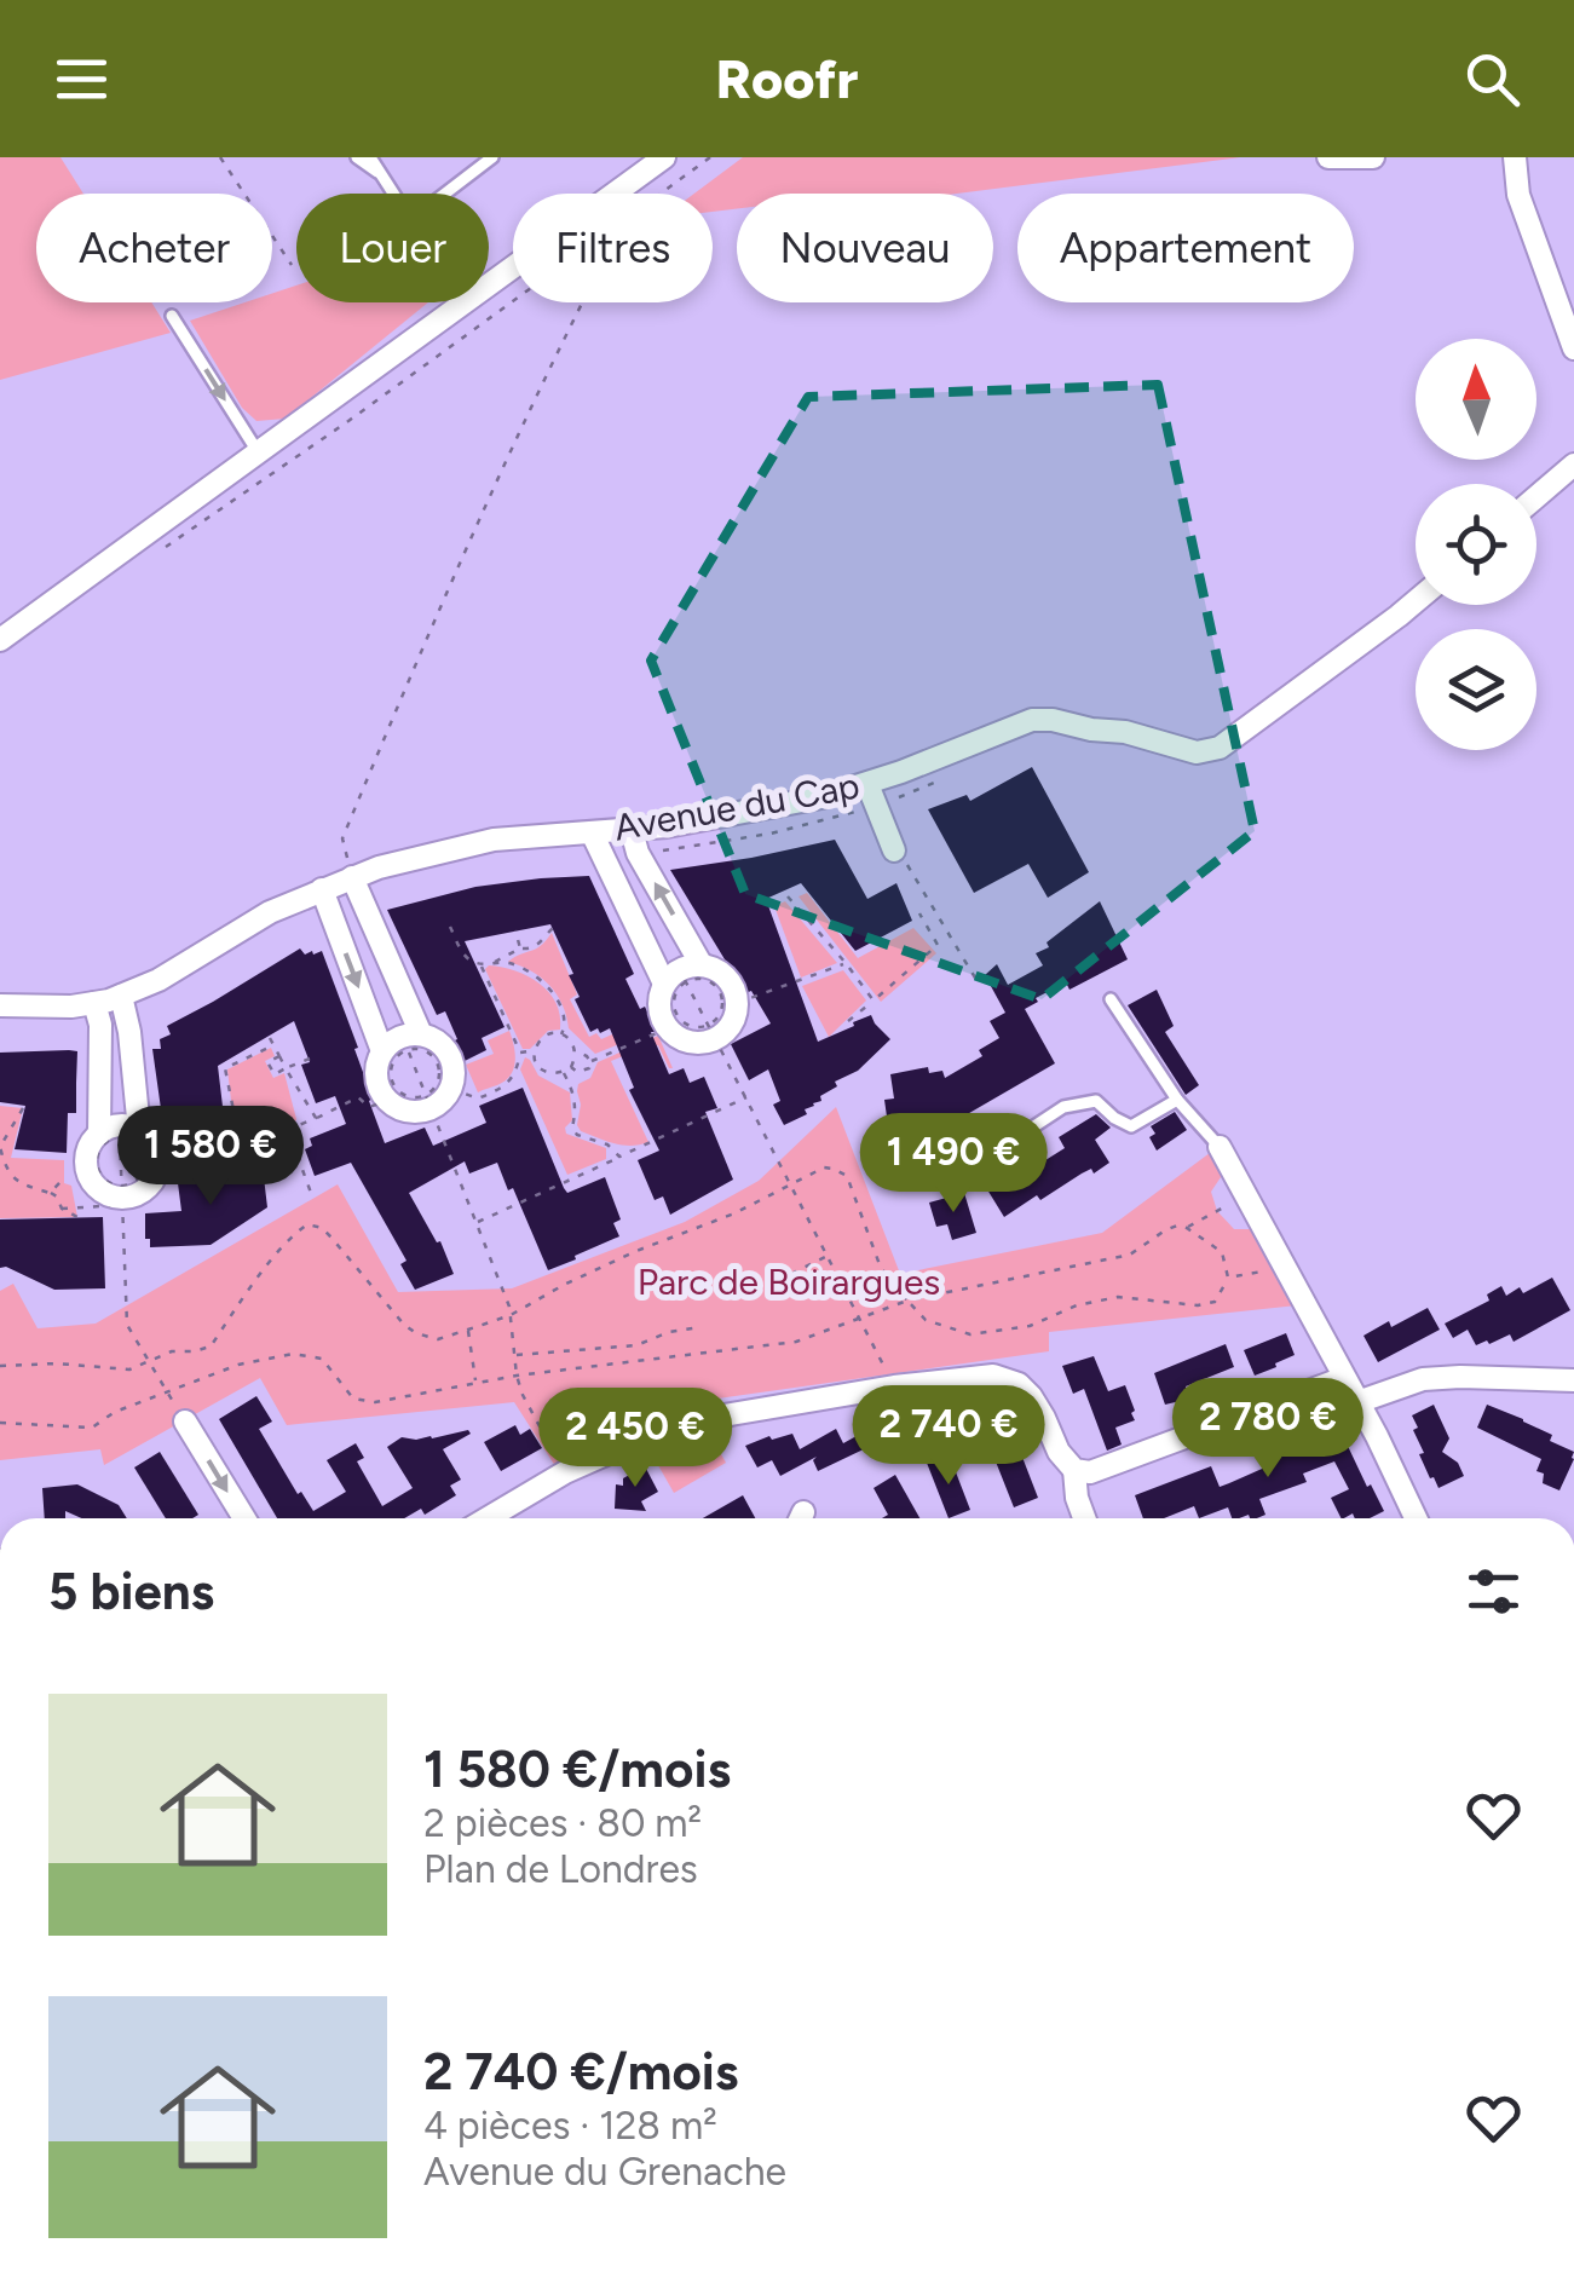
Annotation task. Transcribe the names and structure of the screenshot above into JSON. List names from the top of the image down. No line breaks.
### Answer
{"streets":{"street":["Avenue du Cap"]},"parks":["Parc de Boirargues"],"north":"top","page":{"header":"Roofr","chip":["Acheter","Louer","Filtres","Nouveau","Appartement"],"price":["1 580 €","1 490 €","2 780 €","2 740 €","2 450 €"],"heading":"5 biens","list":[{"name":"1 580 €/mois","note":"2 pièces · 80 m² · Plan de Londres"},{"name":"2 740 €/mois","note":"4 pièces · 128 m² · Avenue du Grenache"}]}}
